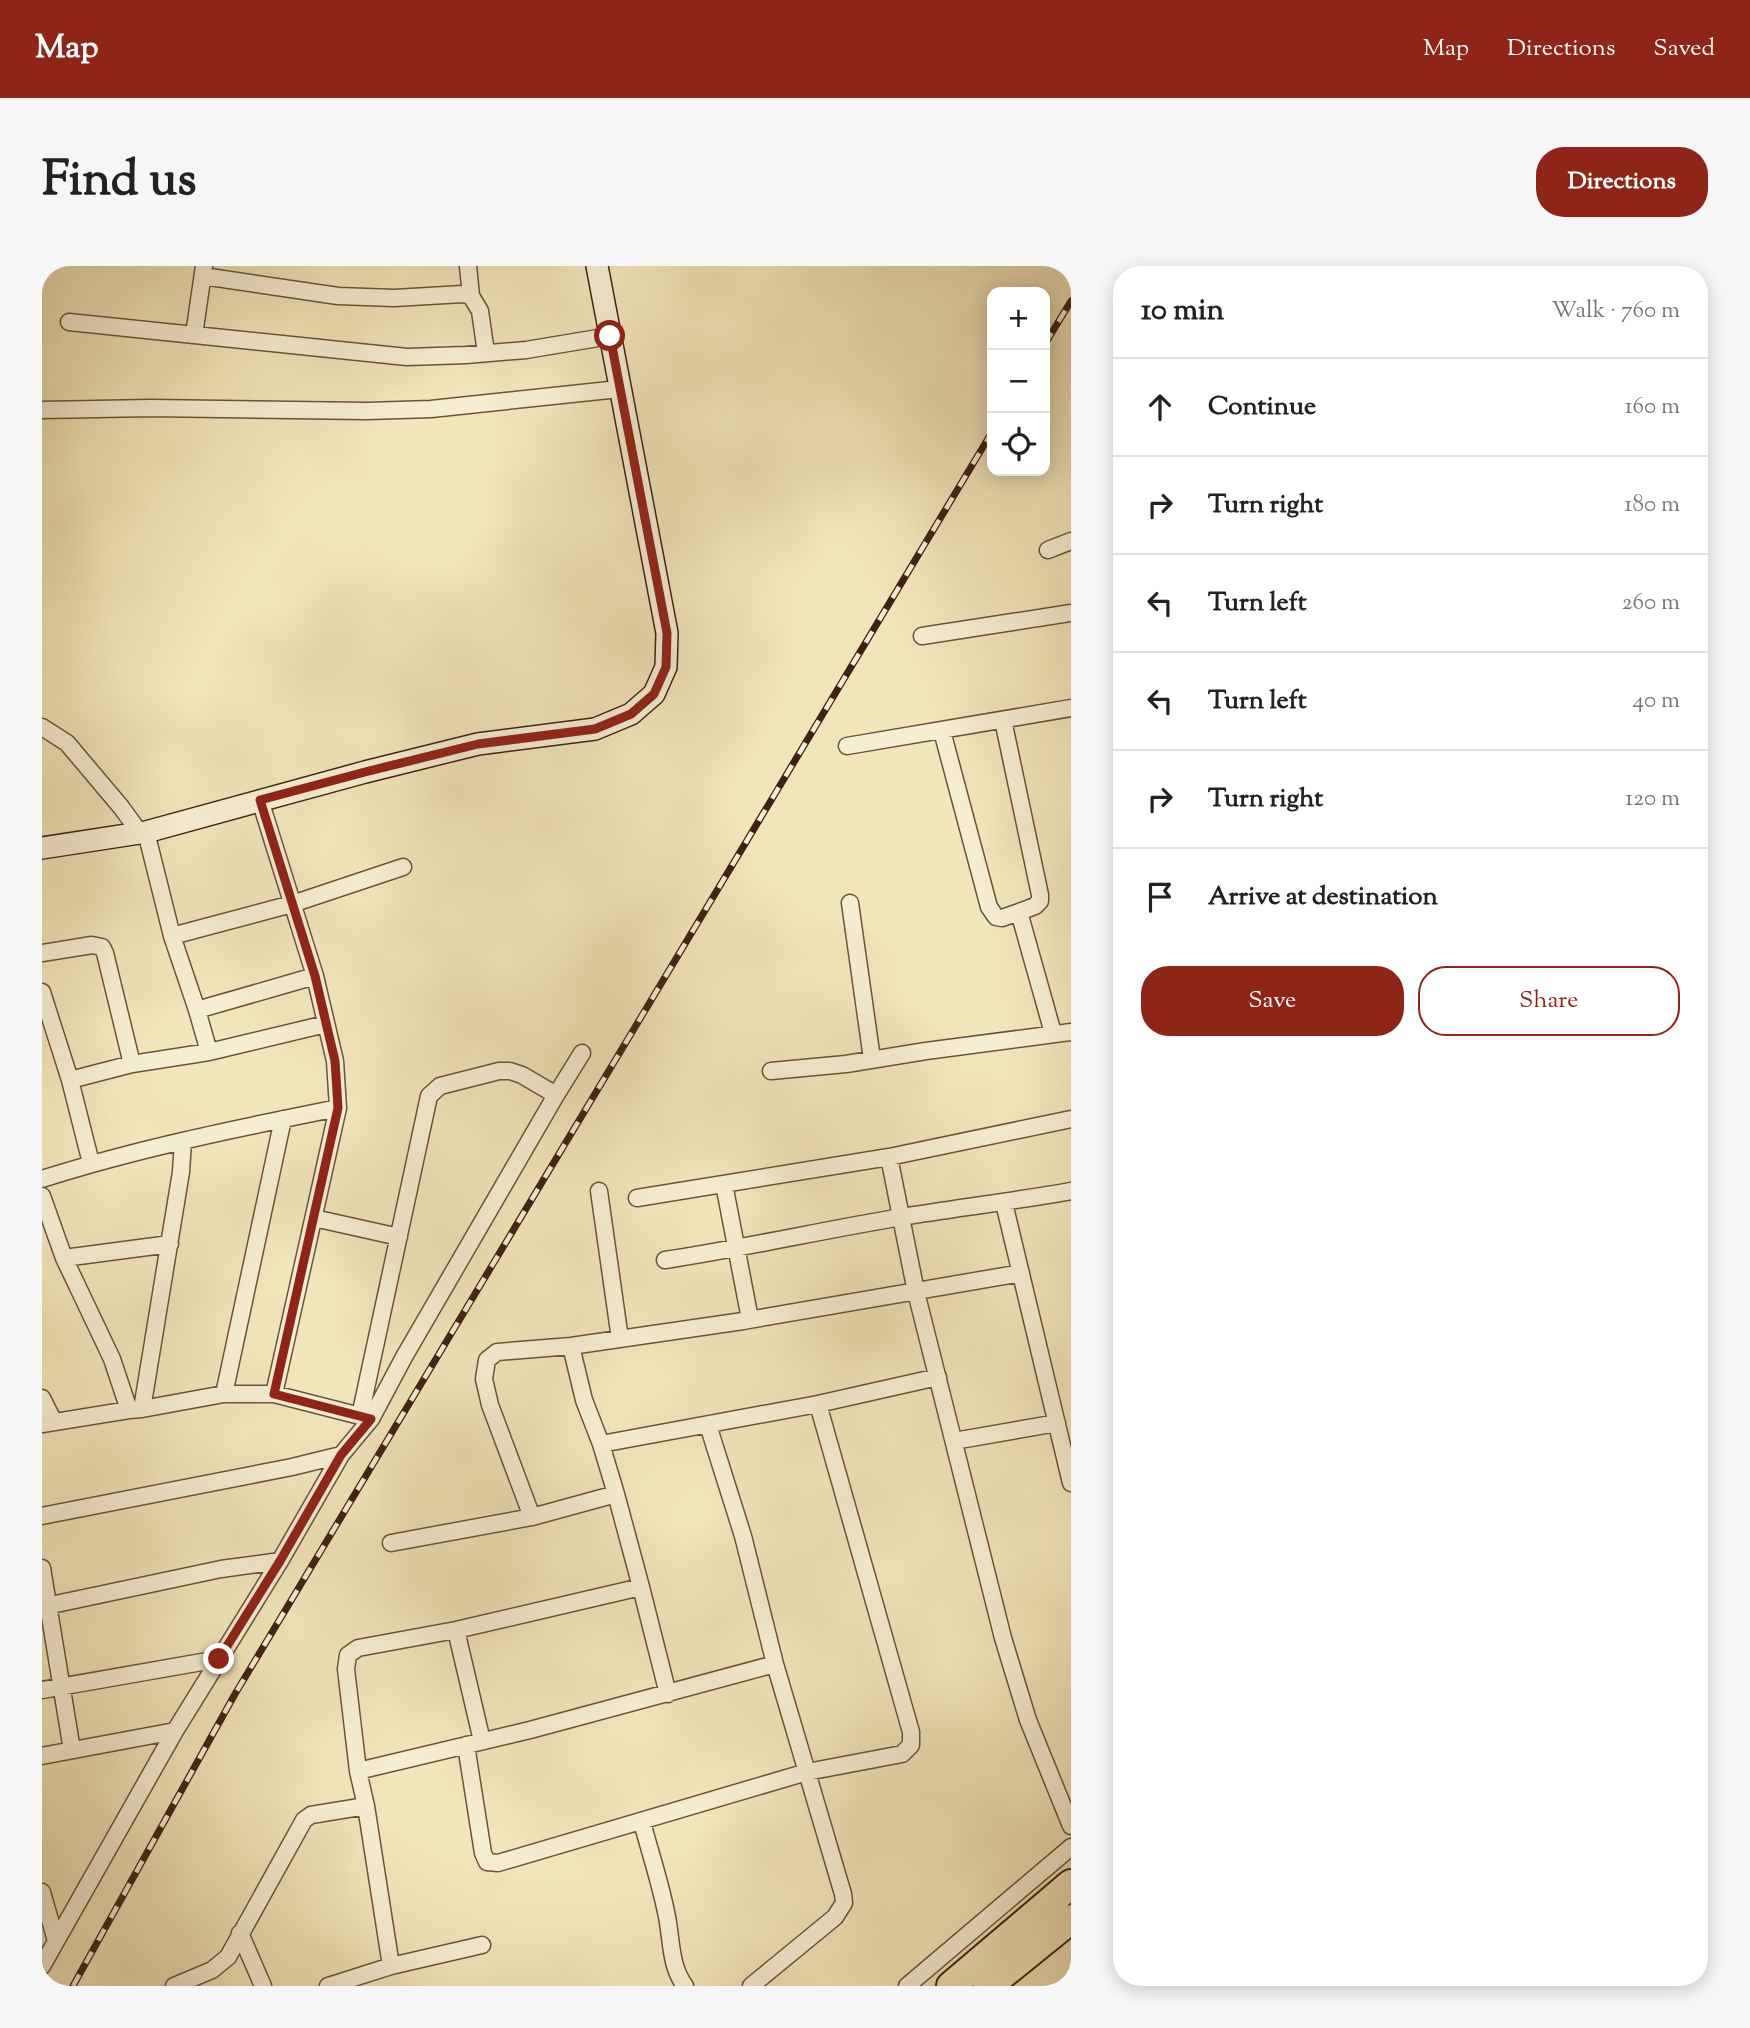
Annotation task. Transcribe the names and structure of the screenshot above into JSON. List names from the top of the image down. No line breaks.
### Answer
{"page":{"header":"Map","nav":["Map","Directions","Saved"],"title":"Find us","buttons":["Directions",["Save","Share"]],"heading":["10 min","Walk · 760 m"],"map_buttons":["+","−"],"list":[["Continue","160 m"],["Turn right","180 m"],["Turn left","260 m"],["Turn left","40 m"],["Turn right","120 m"],"Arrive at destination"]}}
